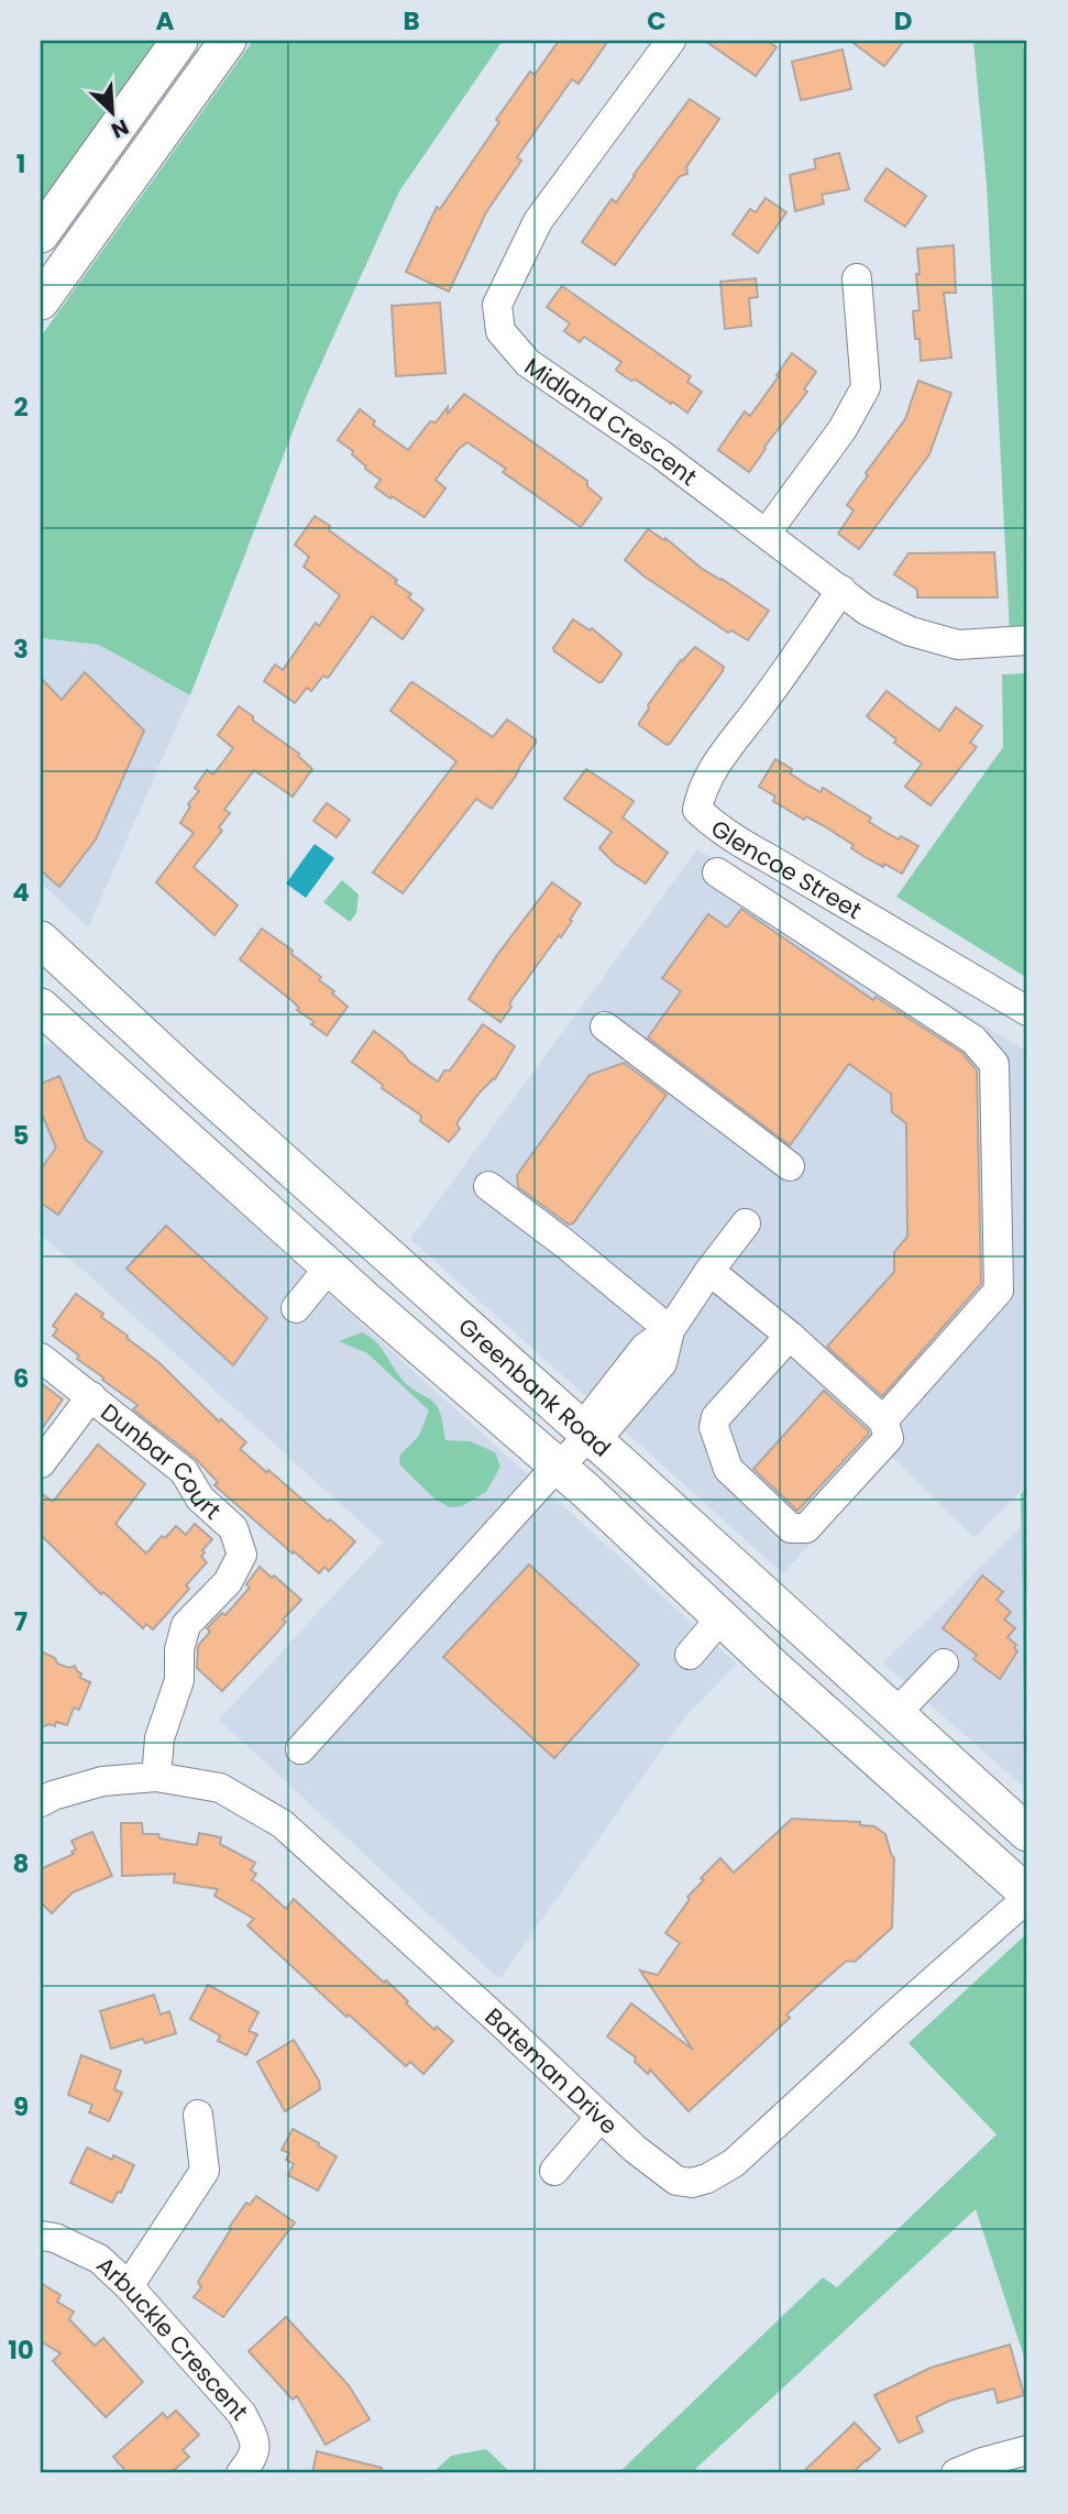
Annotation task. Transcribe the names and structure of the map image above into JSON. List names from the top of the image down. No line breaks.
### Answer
{"streets":{"main road":["Greenbank Road"],"street":["Midland Crescent","Glencoe Street","Dunbar Court","Bateman Drive","Arbuckle Crescent"]},"crossings":[["Midland Crescent","Glencoe Street"],["Greenbank Road","Bateman Drive"],["Dunbar Court","Bateman Drive"]],"north":"bottom right","grid":{"columns":["A","B","C","D"],"rows":["1","2","3","4","5","6","7","8","9","10"]}}
